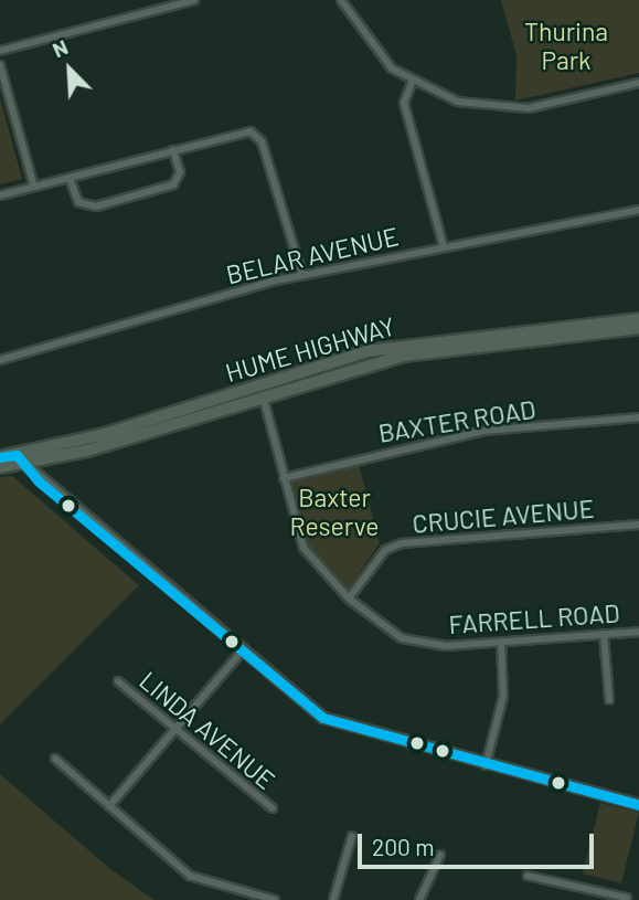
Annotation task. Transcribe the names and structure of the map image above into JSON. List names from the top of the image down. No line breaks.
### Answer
{"streets":{"highway":["HUME HIGHWAY"],"street":["BELAR AVENUE","BAXTER ROAD","CRUCIE AVENUE","FARRELL ROAD","LINDA AVENUE"]},"crossings":[["HUME HIGHWAY","FARRELL ROAD"],["BAXTER ROAD","FARRELL ROAD"],["CRUCIE AVENUE","FARRELL ROAD"]],"parks":["Thurina Park","Baxter Reserve"],"scale_bar":"200 m","north":"top left"}
